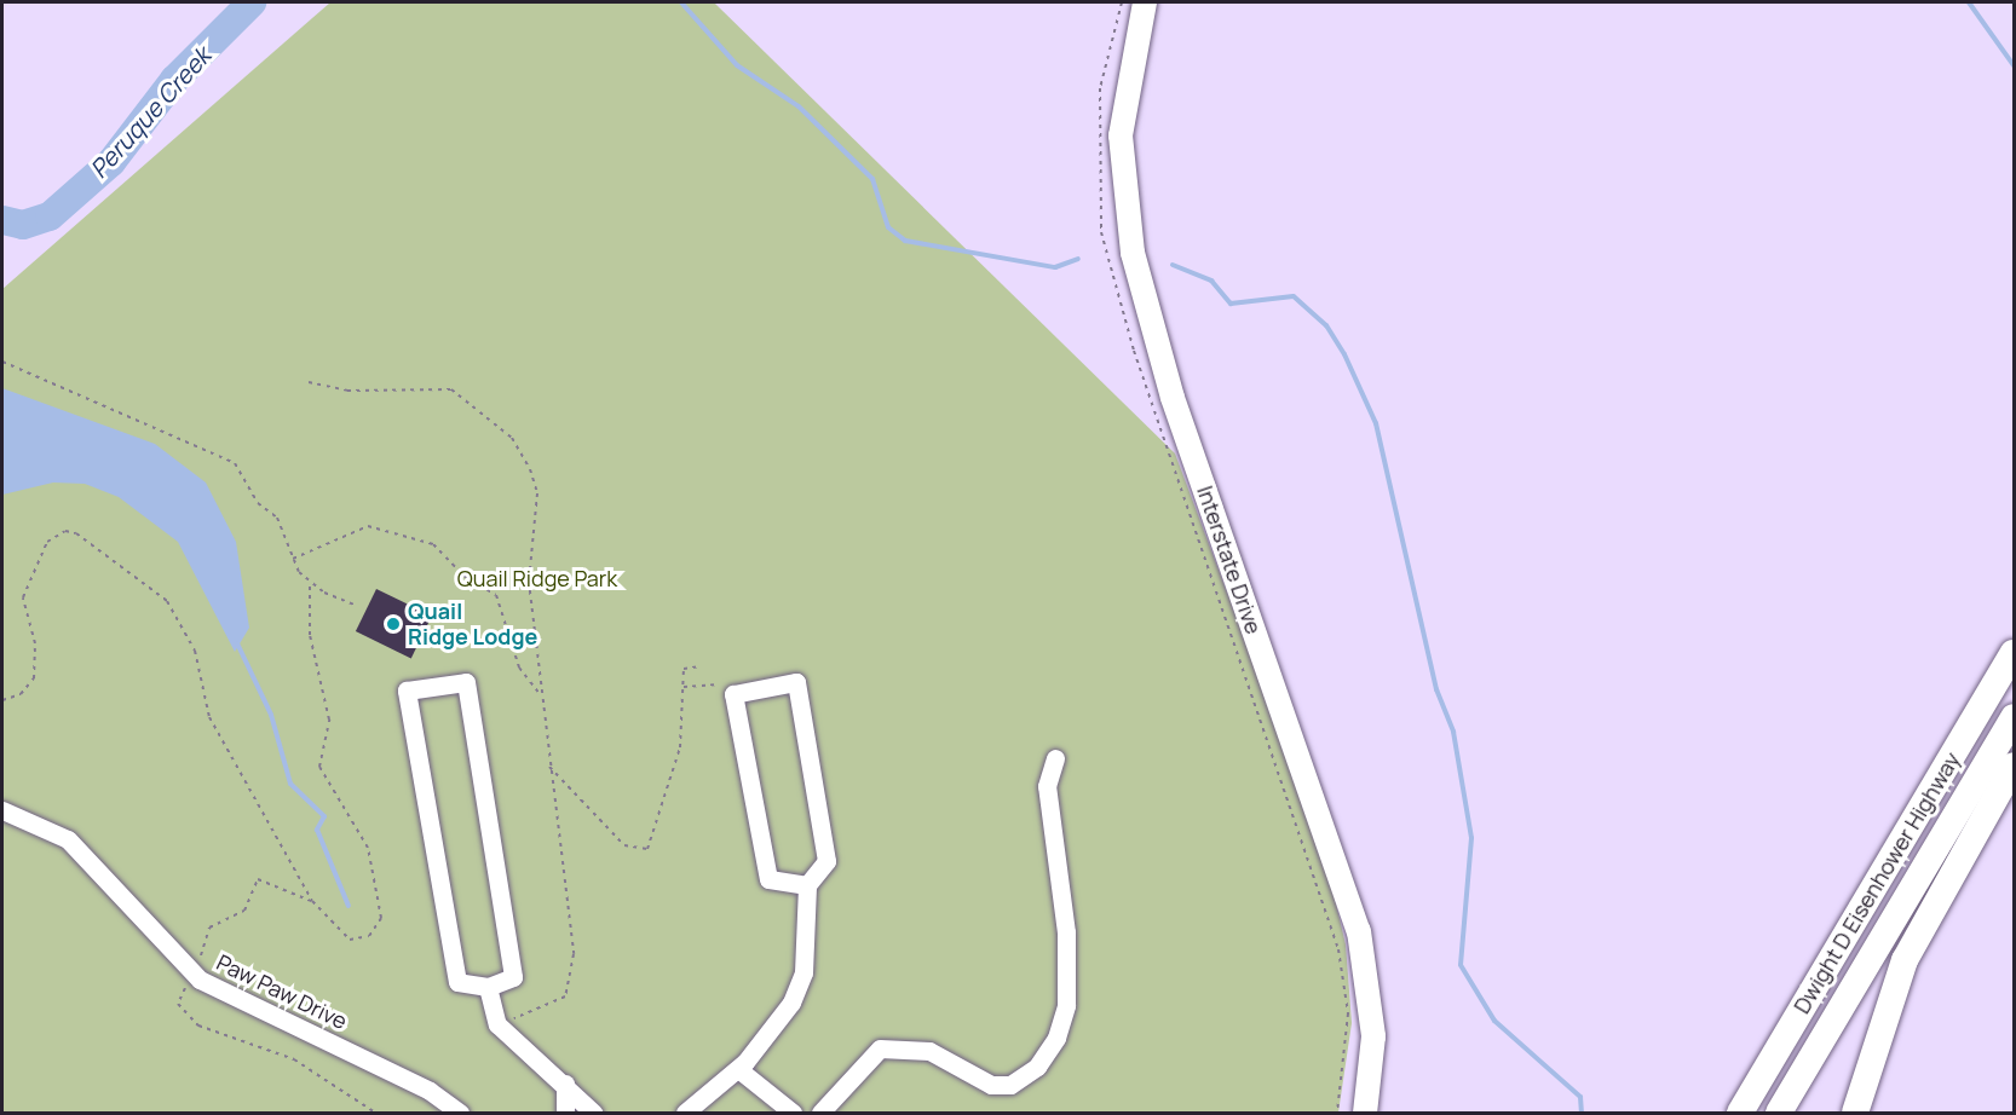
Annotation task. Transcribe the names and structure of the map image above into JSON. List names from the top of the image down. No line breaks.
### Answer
{"streets":{"highway":["Dwight D Eisenhower Highway"],"main road":["Interstate Drive"],"street":["Paw Paw Drive"]},"water":["Peruque Creek"],"parks":["Quail Ridge Park"],"places":["Quail Ridge Lodge"]}
